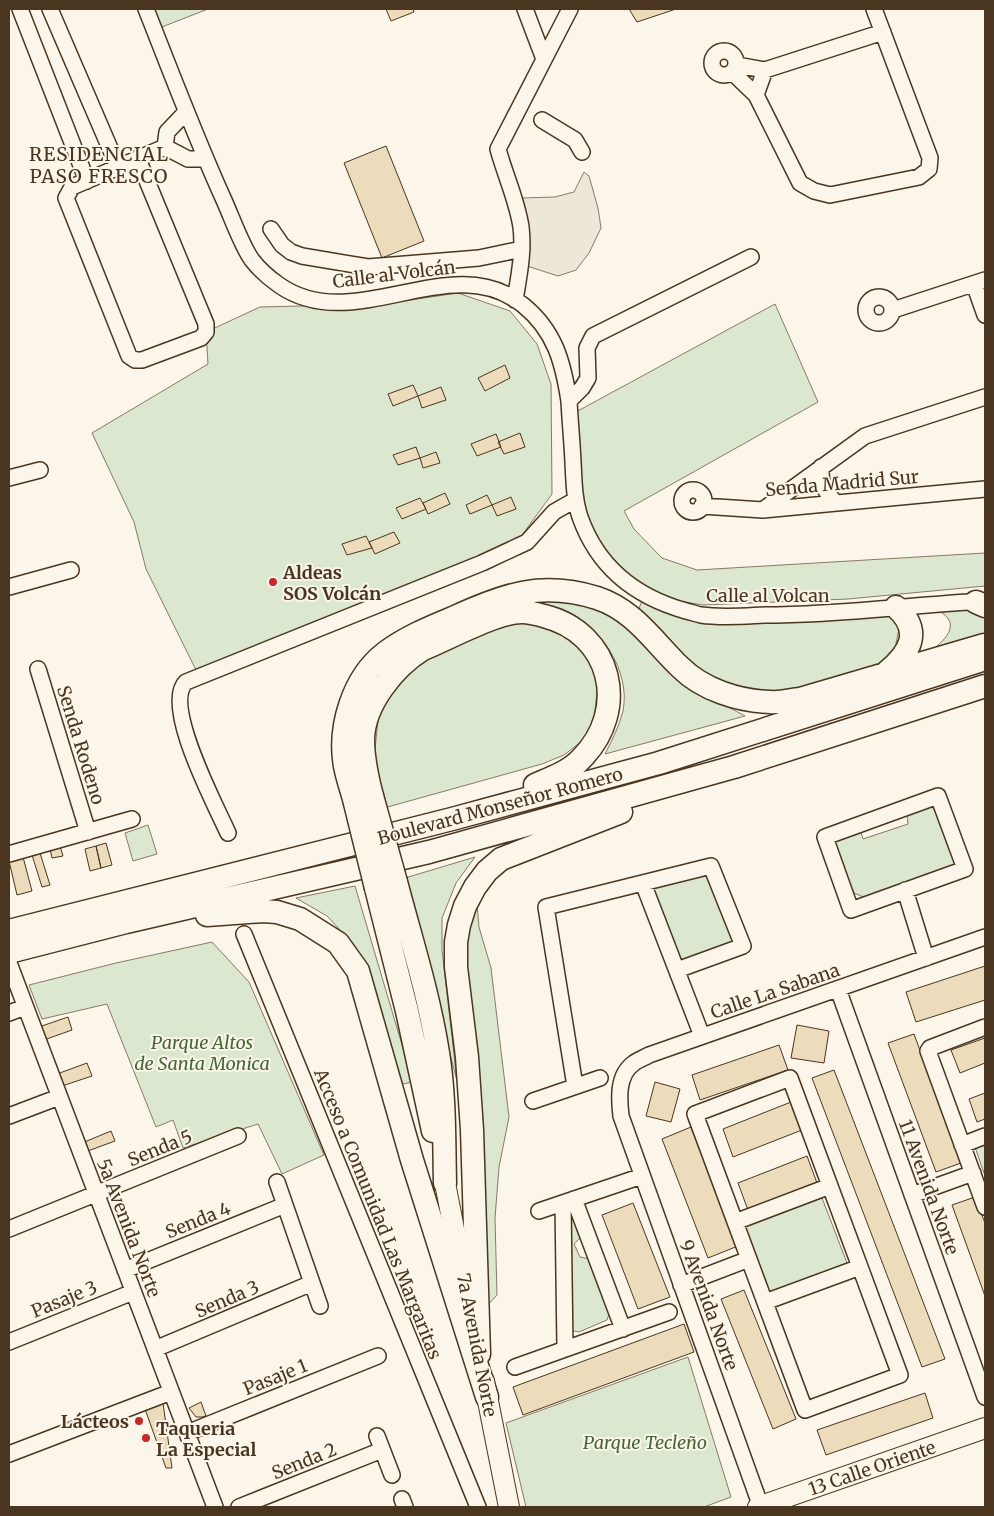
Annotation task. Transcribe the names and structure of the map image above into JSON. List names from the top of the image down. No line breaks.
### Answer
{"streets":{"highway":["Boulevard Monseñor Romero"],"main road":["7a Avenida Norte","13 Calle Oriente"],"street":["Calle al Volcán","Senda Madrid Sur","Calle al Volcan","Senda Rodeno","Calle La Sabana","Senda 5","11 Avenida Norte","Acceso a Comunidad Las Margaritas","Senda 4","5a Avenida Norte","Pasaje 3","Senda 3","9 Avenida Norte","Pasaje 1","Senda 2"]},"crossings":[["Calle al Volcán","Calle al Volcan"],["Boulevard Monseñor Romero","5a Avenida Norte"],["Calle La Sabana","11 Avenida Norte"],["Calle La Sabana","9 Avenida Norte"],["Senda 5","5a Avenida Norte"],["Senda 4","5a Avenida Norte"],["5a Avenida Norte","Pasaje 3"],["5a Avenida Norte","Senda 3"],["5a Avenida Norte","Pasaje 1"],["9 Avenida Norte","13 Calle Oriente"]],"districts":["RESIDENCIAL PASO FRESCO"],"parks":["Parque Altos de Santa Monica","Parque Tecleño"],"places":["Aldeas SOS Volcán","Lácteos","Taqueria La Especial"]}
